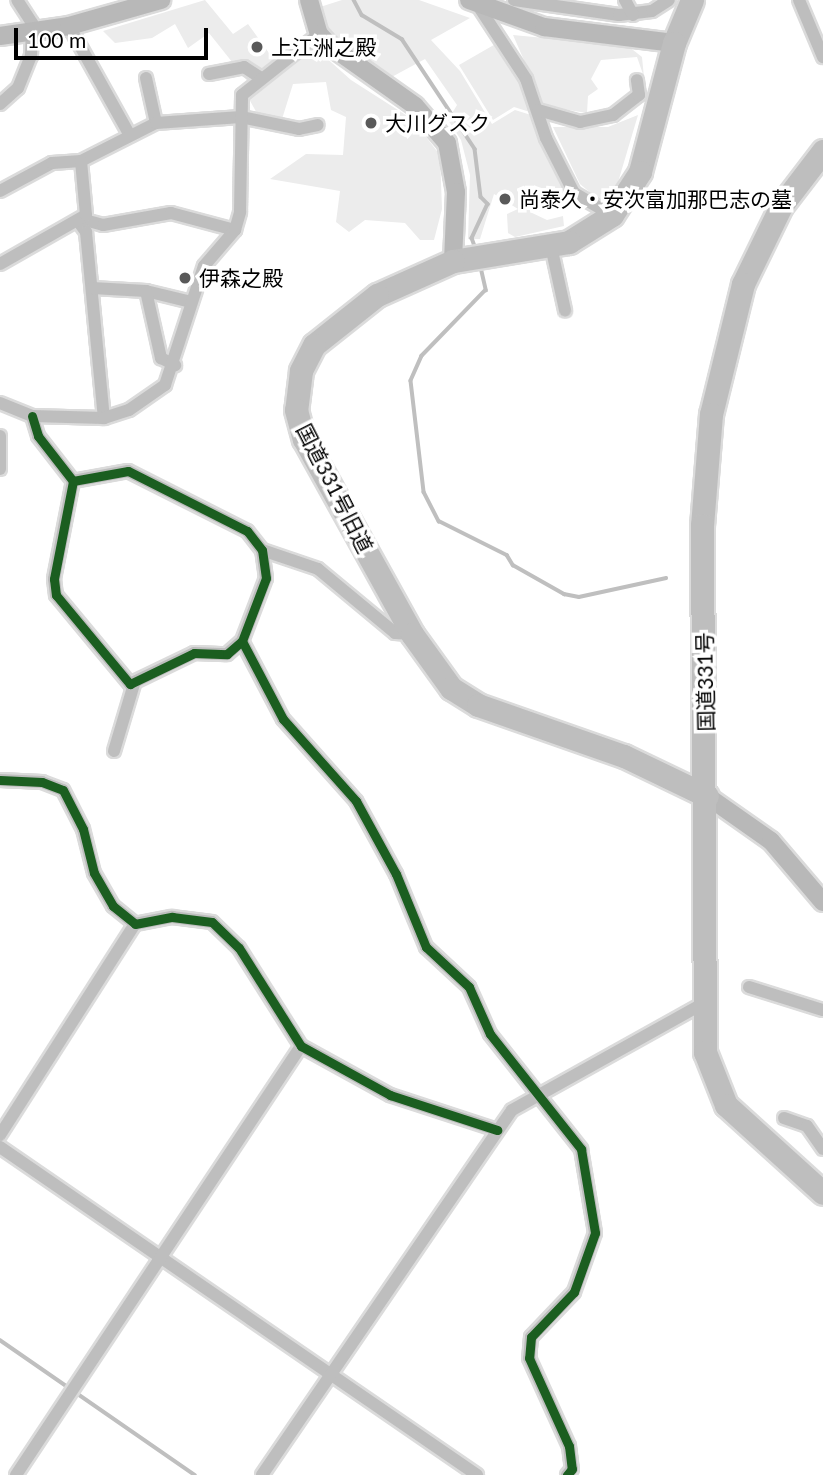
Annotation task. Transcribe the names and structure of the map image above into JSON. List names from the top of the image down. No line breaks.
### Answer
{"streets":{"highway":["国道331号旧道","国道331号"]},"crossings":[["国道331号旧道","国道331号"]],"places":["上江洲之殿","大川グスク","尚泰久・安次富加那巴志の墓","伊森之殿"],"scale_bar":"100 m"}
